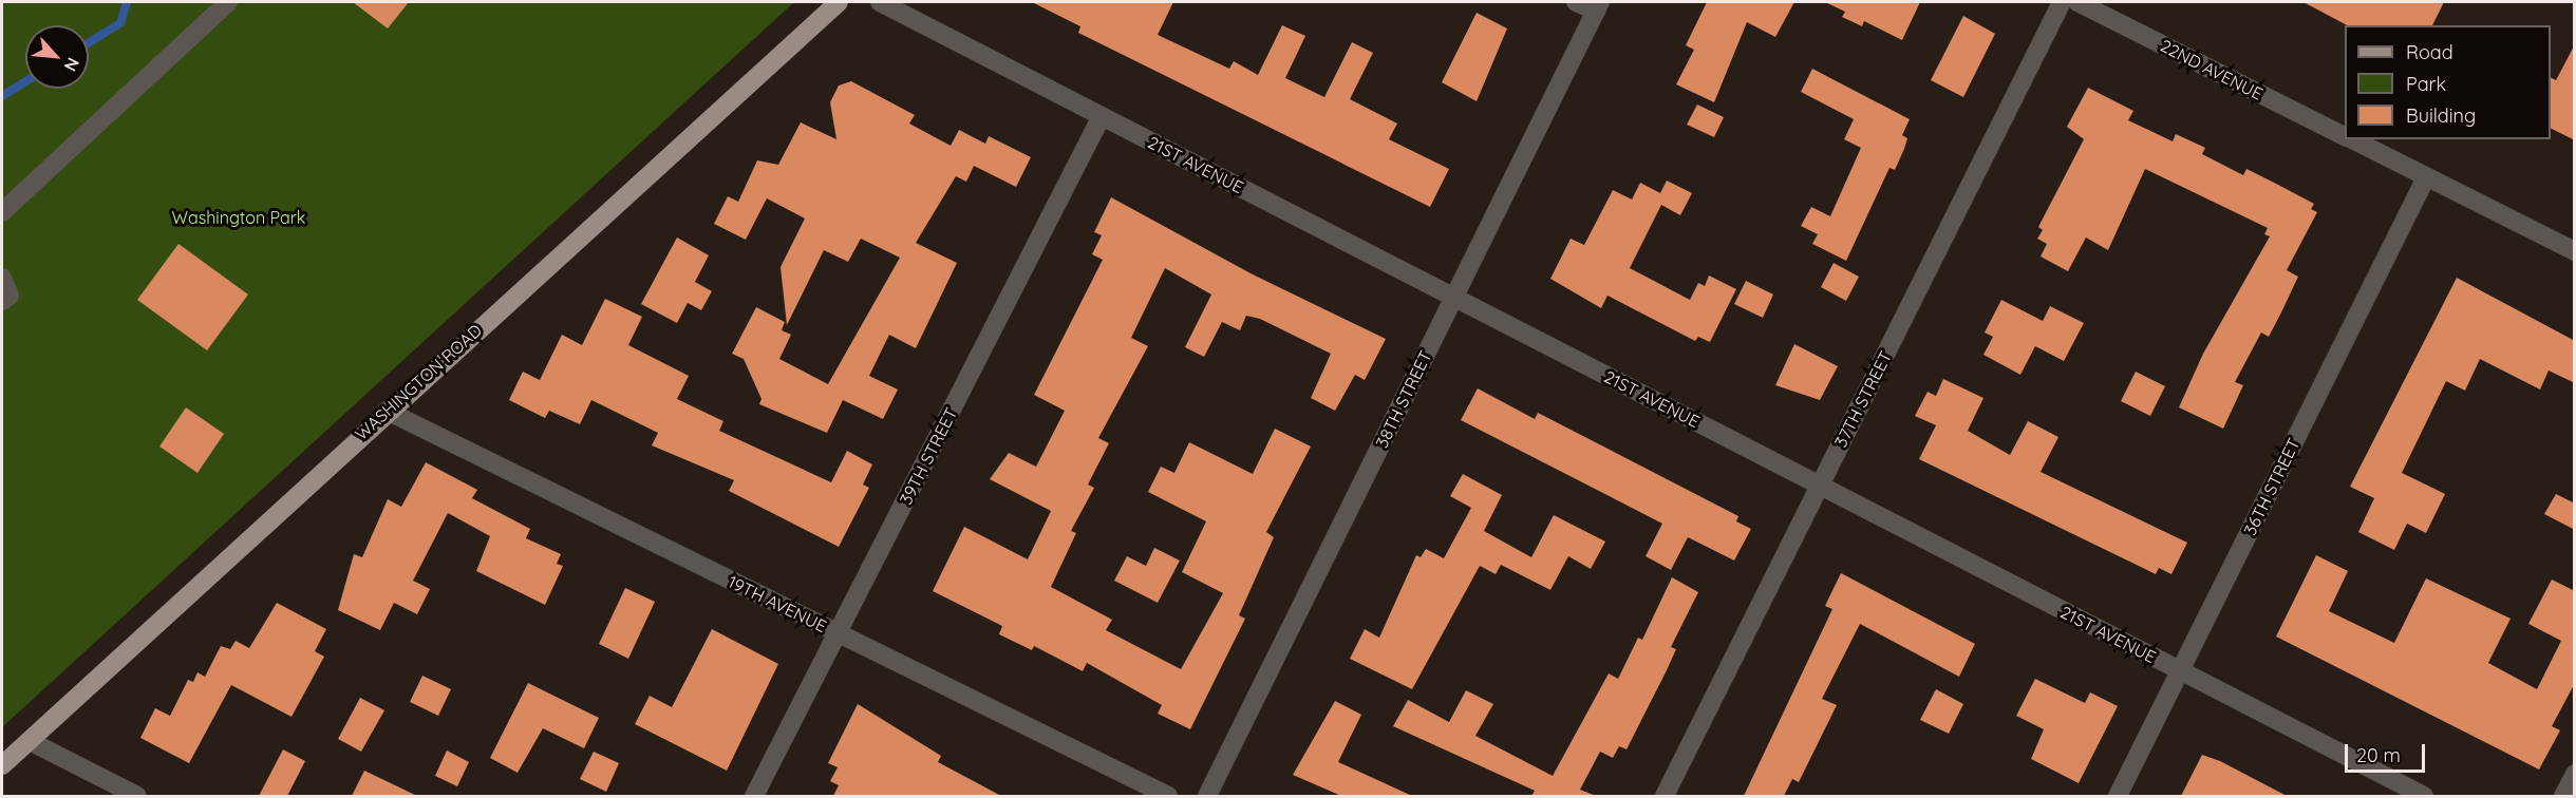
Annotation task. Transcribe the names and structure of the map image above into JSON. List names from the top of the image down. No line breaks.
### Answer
{"streets":{"main road":["WASHINGTON ROAD"],"street":["22ND AVENUE","21ST AVENUE","38TH STREET","37TH STREET","39TH STREET","36TH STREET","19TH AVENUE"]},"crossings":[["22ND AVENUE","36TH STREET"],["21ST AVENUE","38TH STREET"],["21ST AVENUE","37TH STREET"],["21ST AVENUE","39TH STREET"],["21ST AVENUE","36TH STREET"],["WASHINGTON ROAD","19TH AVENUE"],["39TH STREET","19TH AVENUE"]],"parks":["Washington Park"],"legend":["Road","Park","Building"],"scale_bar":"20 m","north":"bottom right"}
